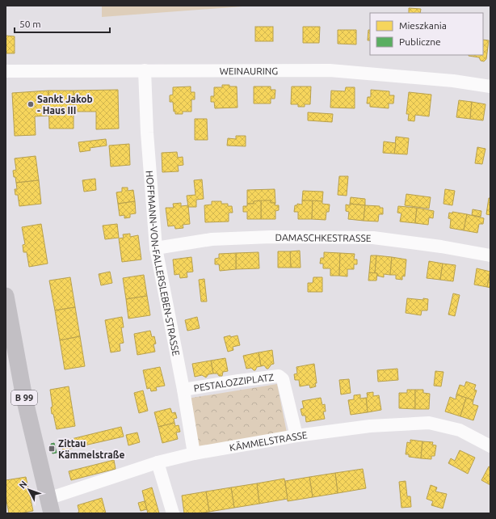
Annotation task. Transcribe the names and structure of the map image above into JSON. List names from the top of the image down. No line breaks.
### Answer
{"streets":{"main road":["B 99"],"street":["WEINAURING","DAMASCHKESTRASSE","HOFFMANN-VON-FALLERSLEBEN-STRASSE","PESTALOZZIPLATZ","KÄMMELSTRASSE"]},"crossings":[["WEINAURING","HOFFMANN-VON-FALLERSLEBEN-STRASSE"],["DAMASCHKESTRASSE","HOFFMANN-VON-FALLERSLEBEN-STRASSE"],["HOFFMANN-VON-FALLERSLEBEN-STRASSE","PESTALOZZIPLATZ"],["HOFFMANN-VON-FALLERSLEBEN-STRASSE","KÄMMELSTRASSE"],["PESTALOZZIPLATZ","KÄMMELSTRASSE"],["B 99","KÄMMELSTRASSE"]],"places":{"other":["Sankt Jakob - Haus III"],"transit":["Zittau Kämmelstraße"]},"legend":["Mieszkania","Publiczne"],"scale_bar":"50 m","north":"top left"}
